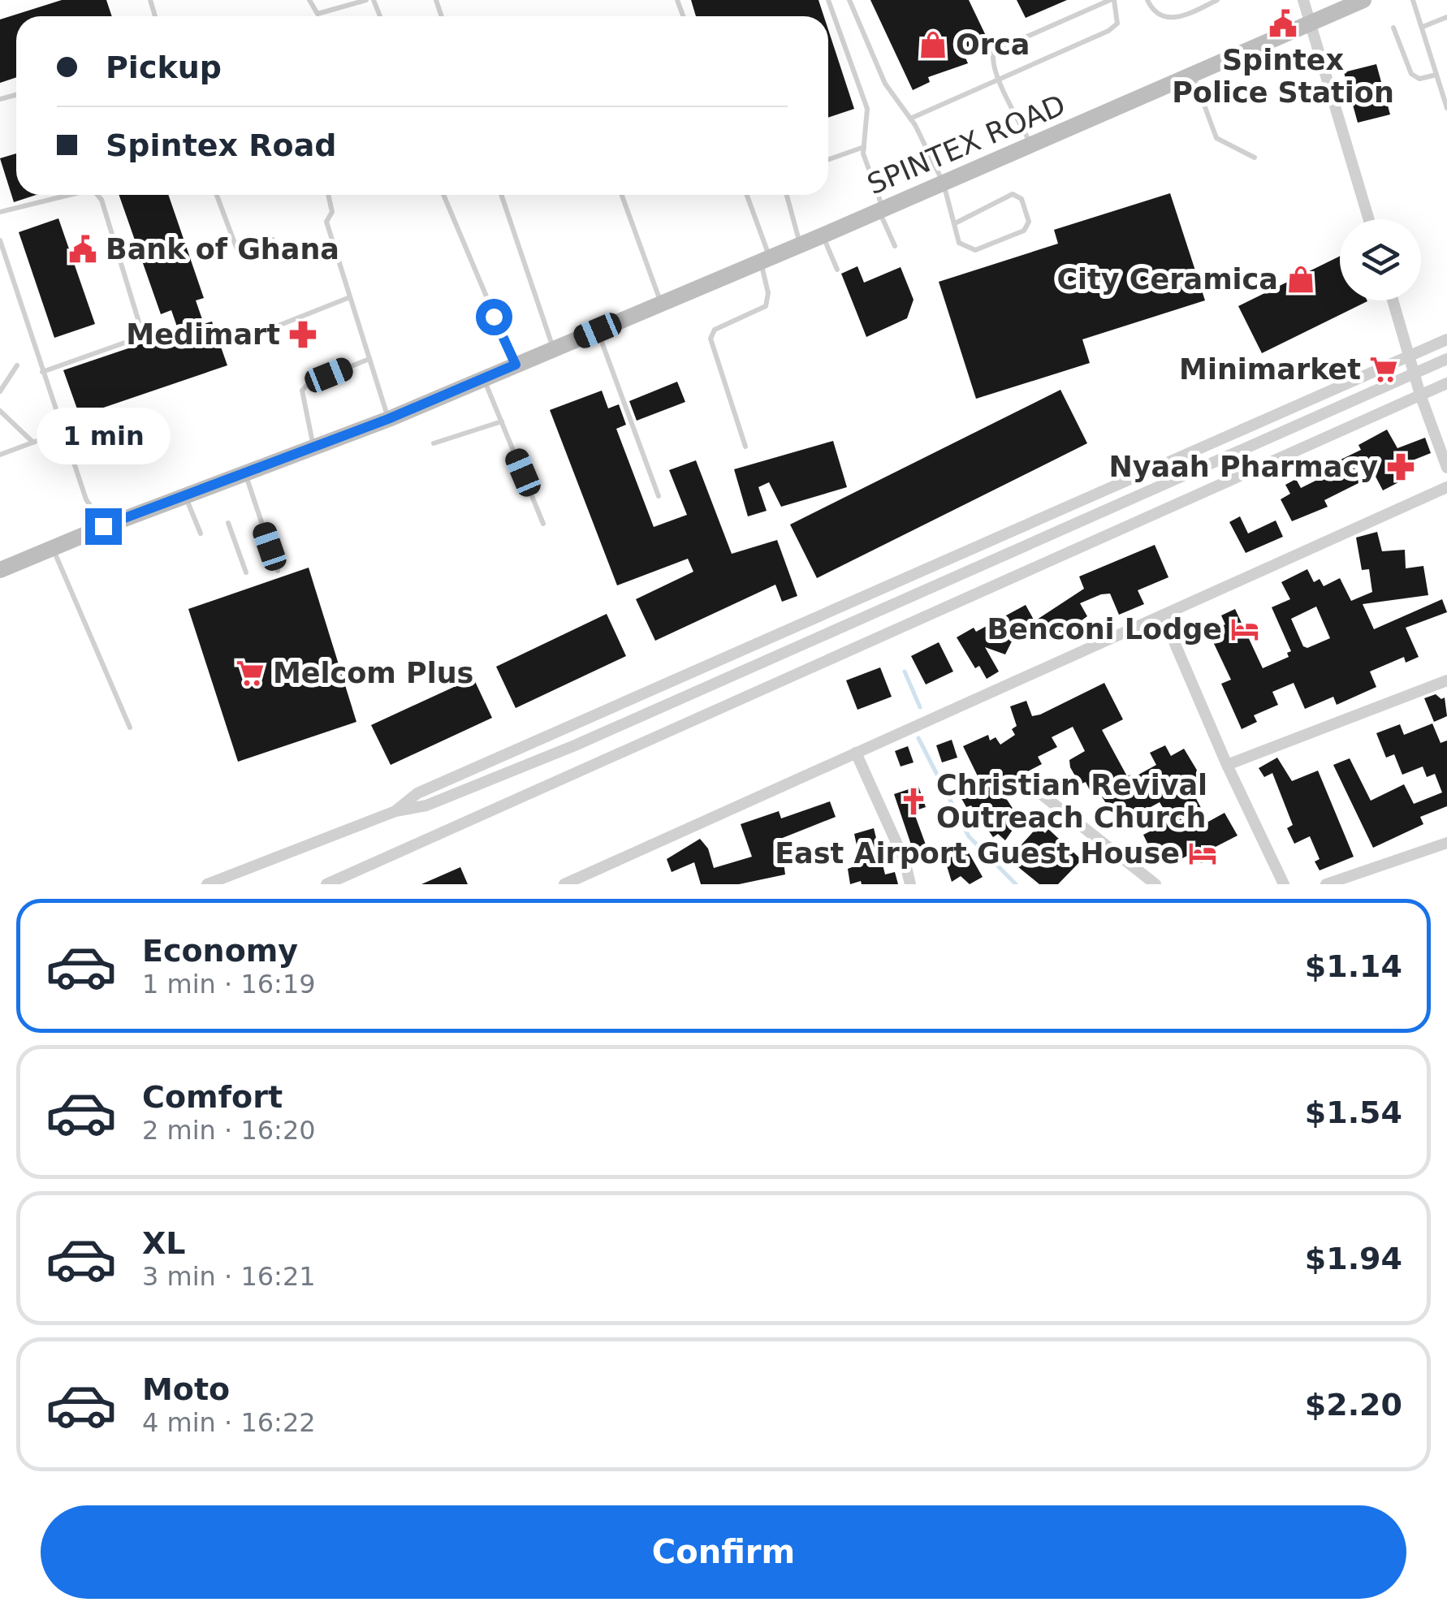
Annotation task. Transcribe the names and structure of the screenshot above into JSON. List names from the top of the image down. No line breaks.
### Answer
{"streets":{"main road":["SPINTEX ROAD"]},"places":{"public building":["Spintex Police Station","Bank of Ghana"],"shop":["Orca","City Ceramica"],"pharmacy":["Medimart","Nyaah Pharmacy"],"supermarket":["Minimarket","Melcom Plus"],"hotel":["Benconi Lodge","East Airport Guest House"],"church":["Christian Revival Outreach Church"]},"page":{"banner":["Pickup","Spintex Road"],"bubble":"1 min","list":[{"name":"Economy","note":"1 min · 16:19","value":"$1.14"},{"name":"Comfort","note":"2 min · 16:20","value":"$1.54"},{"name":"XL","note":"3 min · 16:21","value":"$1.94"},{"name":"Moto","note":"4 min · 16:22","value":"$2.20"}],"buttons":"Confirm"}}
